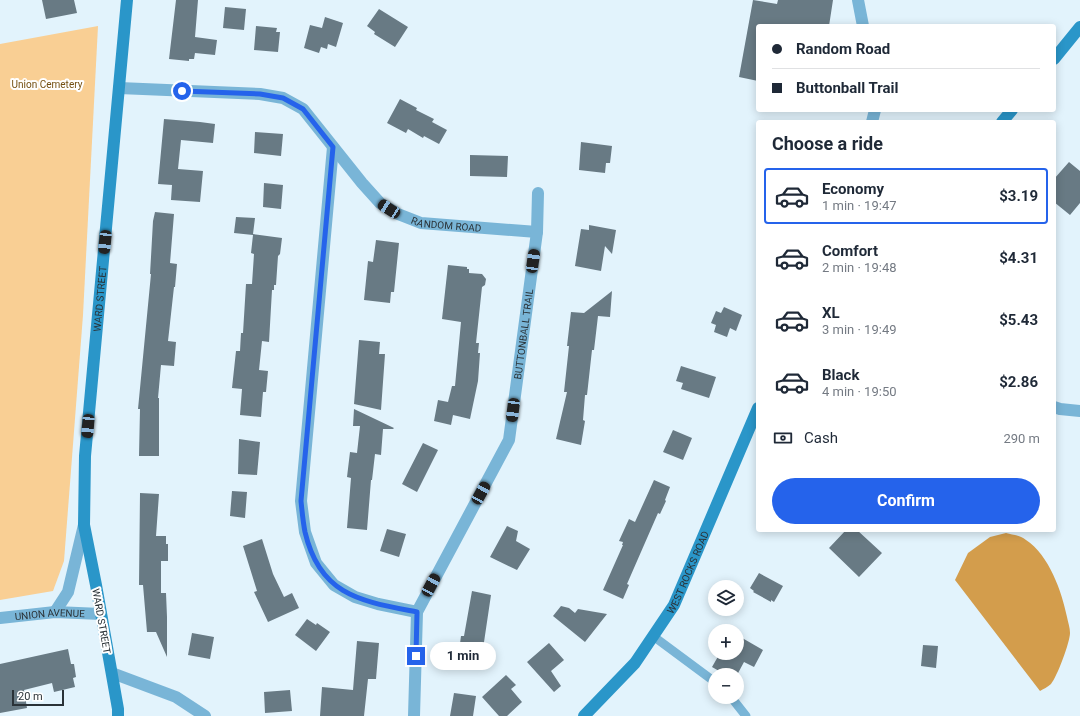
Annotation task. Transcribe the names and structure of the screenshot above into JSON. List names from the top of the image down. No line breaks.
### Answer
{"streets":{"main road":["WARD STREET","WEST ROCKS ROAD"],"street":["RANDOM ROAD","BUTTONBALL TRAIL","UNION AVENUE"]},"crossings":[["RANDOM ROAD","WARD STREET"],["RANDOM ROAD","BUTTONBALL TRAIL"],["WARD STREET","UNION AVENUE"]],"parks":["Union Cemetery"],"scale_bar":"20 m","page":{"banner":["Random Road","Buttonball Trail"],"heading":"Choose a ride","list":[{"name":"Economy","note":"1 min · 19:47","value":"$3.19"},{"name":"Comfort","note":"2 min · 19:48","value":"$4.31"},{"name":"XL","note":"3 min · 19:49","value":"$5.43"},{"name":"Black","note":"4 min · 19:50","value":"$2.86"}],"pay":["Cash","290 m"],"buttons":"Confirm","map_buttons":["+","−"],"bubble":"1 min","scale":"20 m"}}
